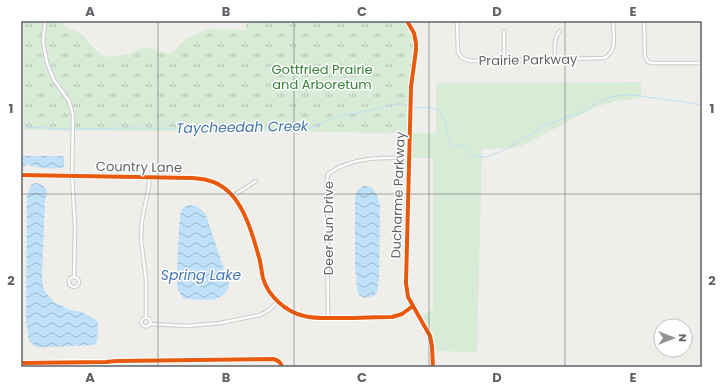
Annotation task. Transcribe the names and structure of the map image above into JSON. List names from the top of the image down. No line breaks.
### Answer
{"streets":{"street":["Prairie Parkway","Country Lane","Ducharme Parkway","Deer Run Drive"]},"crossings":[["Country Lane","Ducharme Parkway"],["Country Lane","Deer Run Drive"],["Ducharme Parkway","Deer Run Drive"]],"water":["Taycheedah Creek","Spring Lake"],"parks":["Gottfried Prairie and Arboretum"],"north":"right","grid":{"columns":["A","B","C","D","E"],"rows":["1","2"]}}
